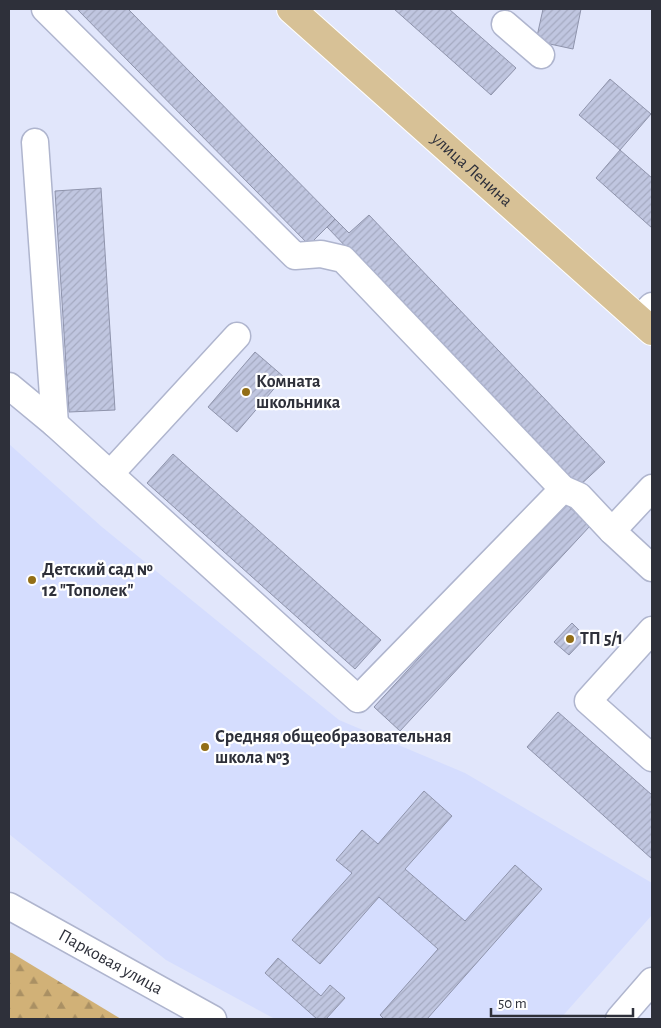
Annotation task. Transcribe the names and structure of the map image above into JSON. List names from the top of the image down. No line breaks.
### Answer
{"streets":{"main road":["улица Ленина"],"street":["Парковая улица"]},"places":["Комната школьника","Детский сад № 12 \"Тополек\"","ТП 5/1","Средняя общеобразовательная школа №3"],"scale_bar":"50 m"}
